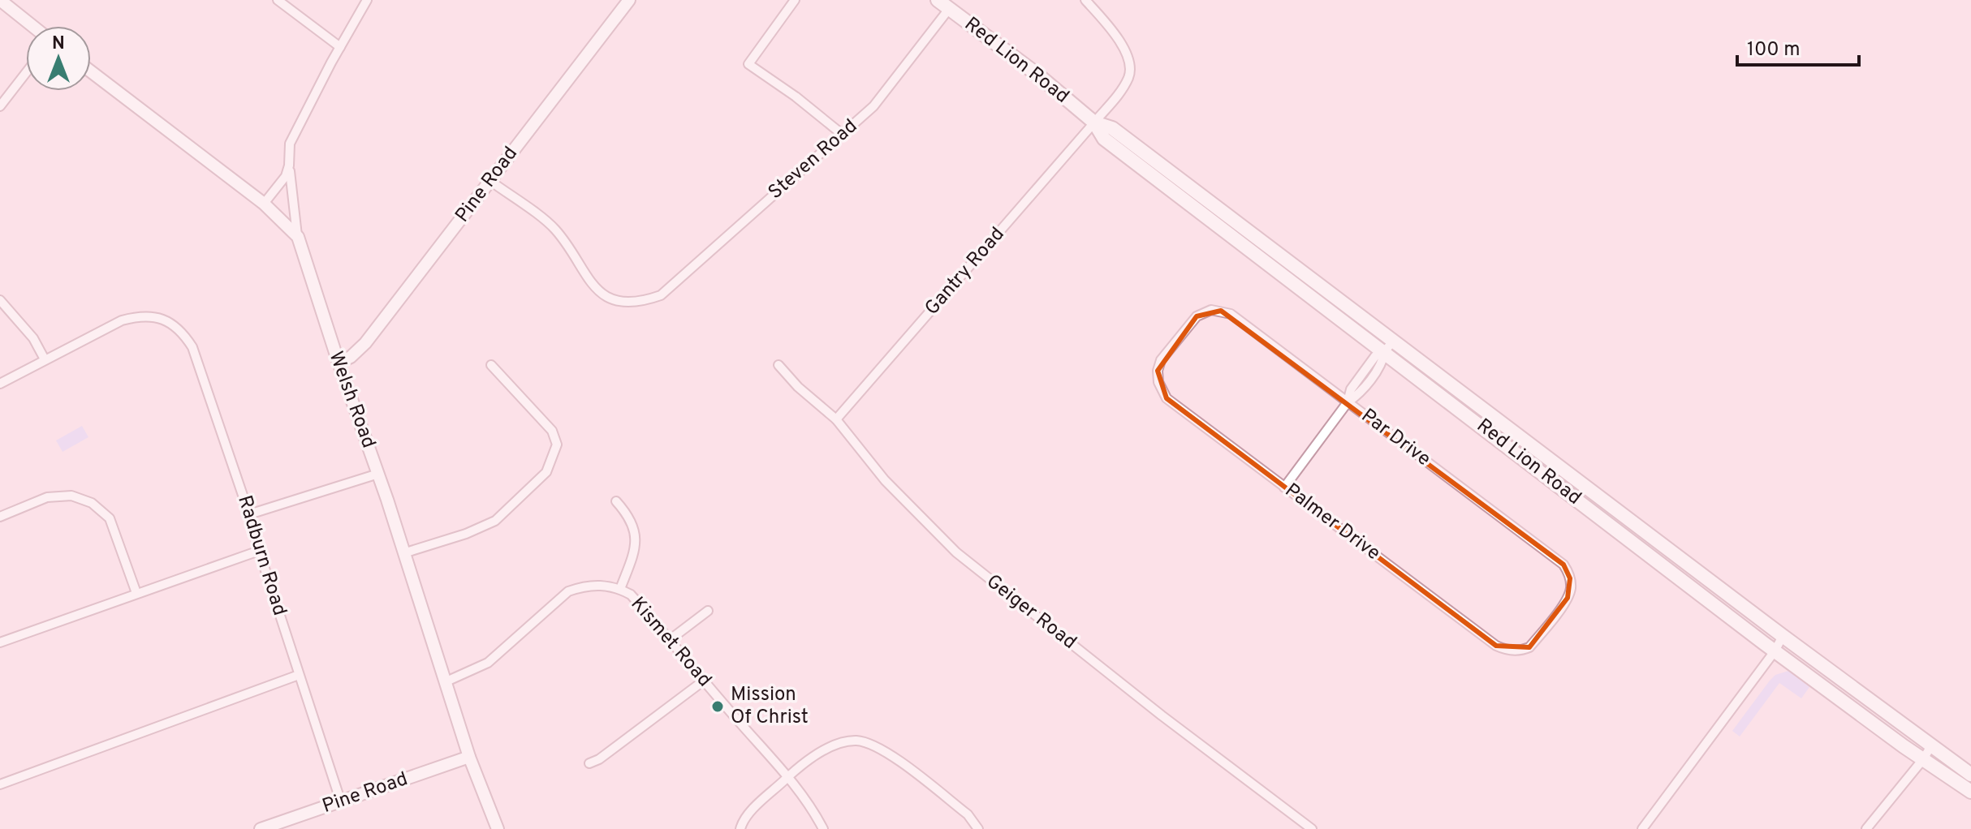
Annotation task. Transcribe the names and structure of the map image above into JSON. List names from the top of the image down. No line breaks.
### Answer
{"streets":{"main road":["Red Lion Road","Pine Road","Welsh Road"],"street":["Steven Road","Gantry Road","Par Drive","Palmer Drive","Radburn Road","Geiger Road","Kismet Road"]},"crossings":[["Red Lion Road","Steven Road"],["Red Lion Road","Gantry Road"],["Steven Road","Pine Road"],["Pine Road","Welsh Road"],["Pine Road","Radburn Road"],["Gantry Road","Geiger Road"],["Welsh Road","Kismet Road"],["Par Drive","Palmer Drive"]],"places":["Mission Of Christ"],"scale_bar":"100 m","north":"top"}
